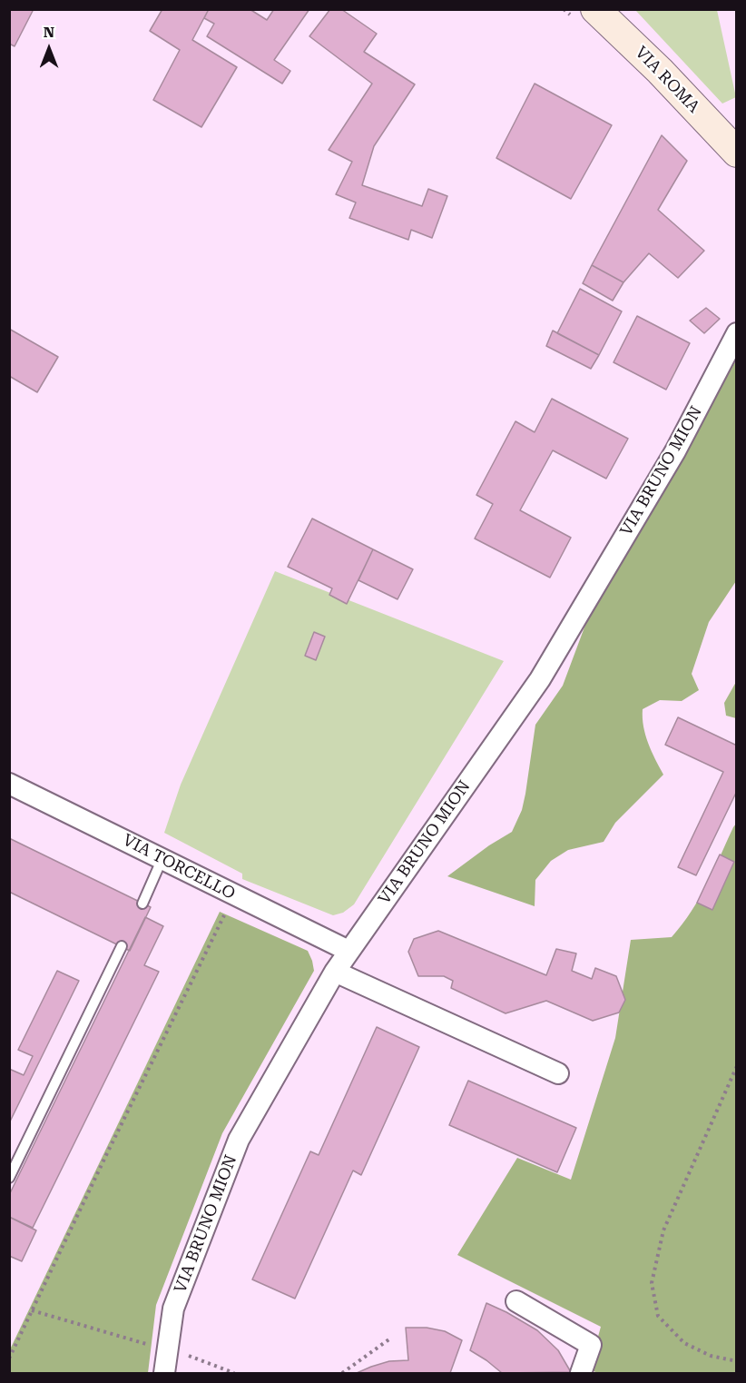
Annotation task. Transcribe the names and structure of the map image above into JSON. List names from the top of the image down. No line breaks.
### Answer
{"streets":{"street":["VIA ROMA","VIA BRUNO MION","VIA TORCELLO"]},"crossings":[["VIA BRUNO MION","VIA TORCELLO"]],"north":"top"}
